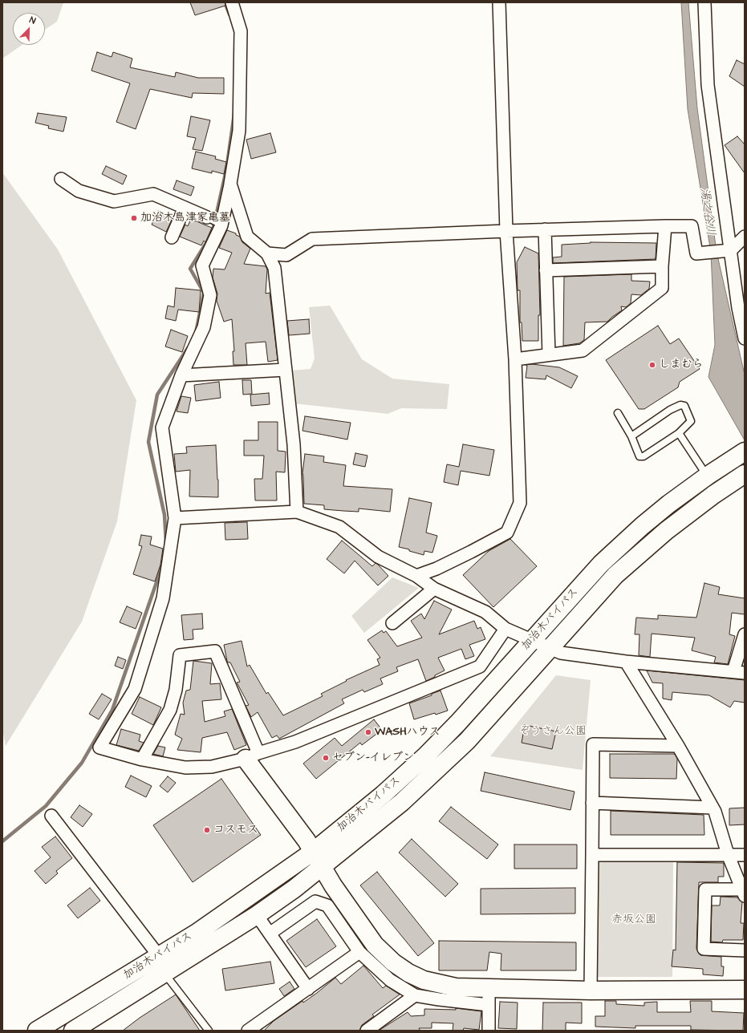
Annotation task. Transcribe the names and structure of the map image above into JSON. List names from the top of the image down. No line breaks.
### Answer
{"streets":{"main road":["加治木バイパス"]},"water":["湯之谷川"],"parks":["ぞうさん公園","赤坂公園"],"places":["加治木島津家亀墓","しまむら","WASHハウス","セブン-イレブン","コスモス"],"north":"top right"}
